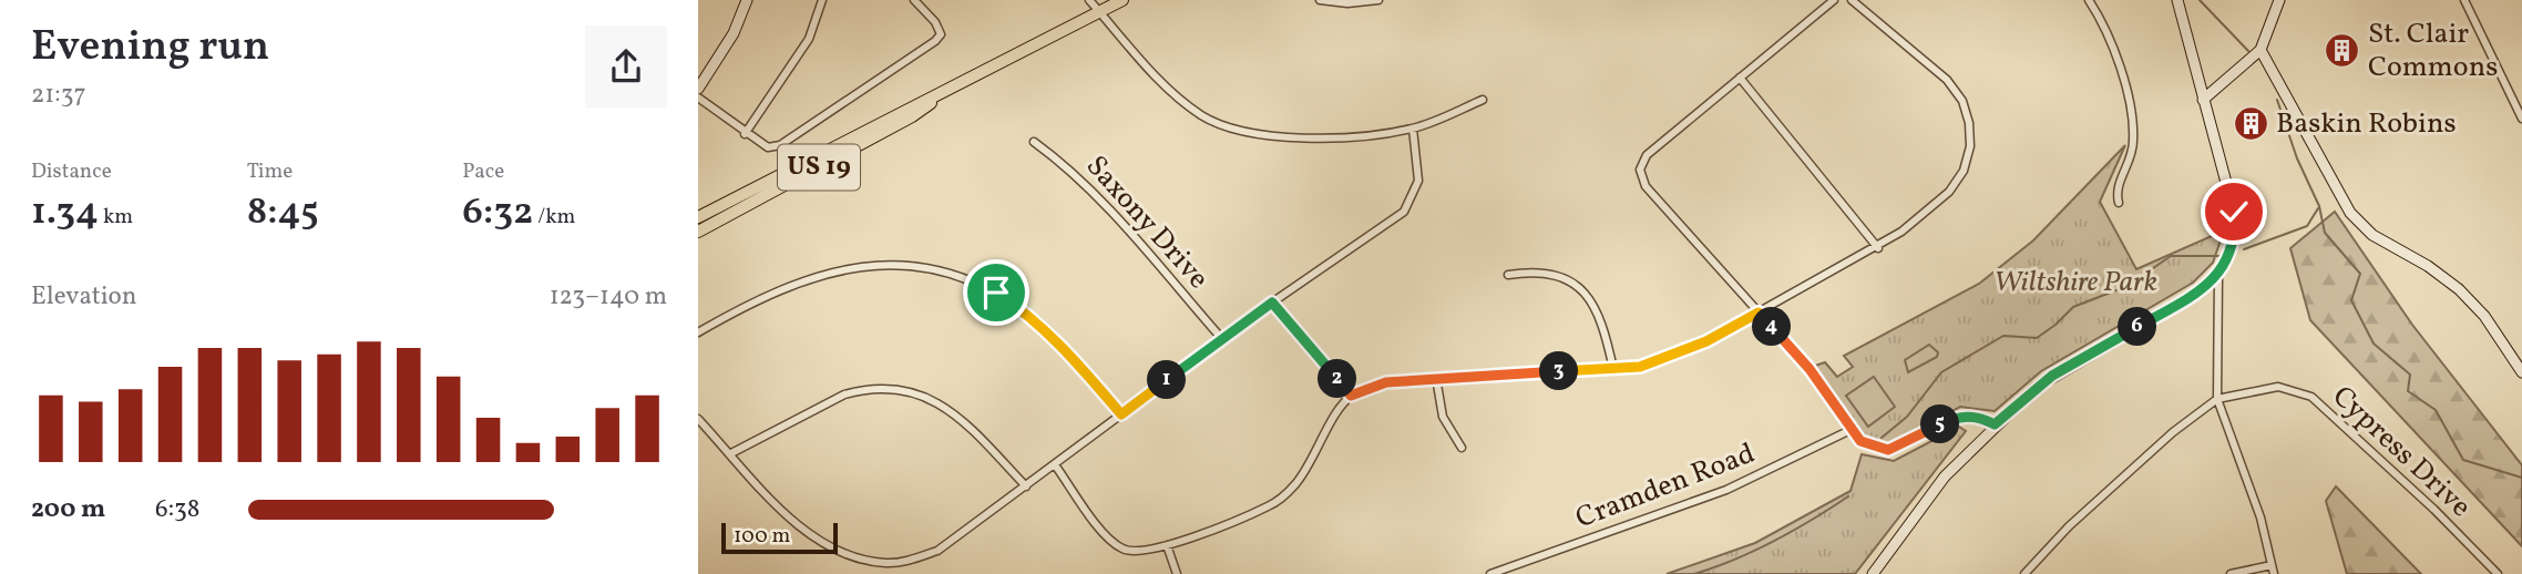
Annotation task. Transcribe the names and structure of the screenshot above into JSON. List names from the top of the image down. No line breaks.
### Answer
{"streets":{"main road":["US 19"],"street":["Saxony Drive","Cypress Drive","Cramden Road"]},"parks":["Wiltshire Park"],"places":{"building":["St. Clair Commons","Baskin Robins"]},"scale_bar":"100 m","page":{"heading":["Evening run","21:37"],"stats":[["Distance","1.34 km"],["Time","8:45"],["Pace","6:32 /km"]],"chart":["Elevation","123–140 m"],"pins":["4","6","3","2","1","5"],"list":[{"name":"200 m","note":"6:38"}],"scale":"100 m"}}
